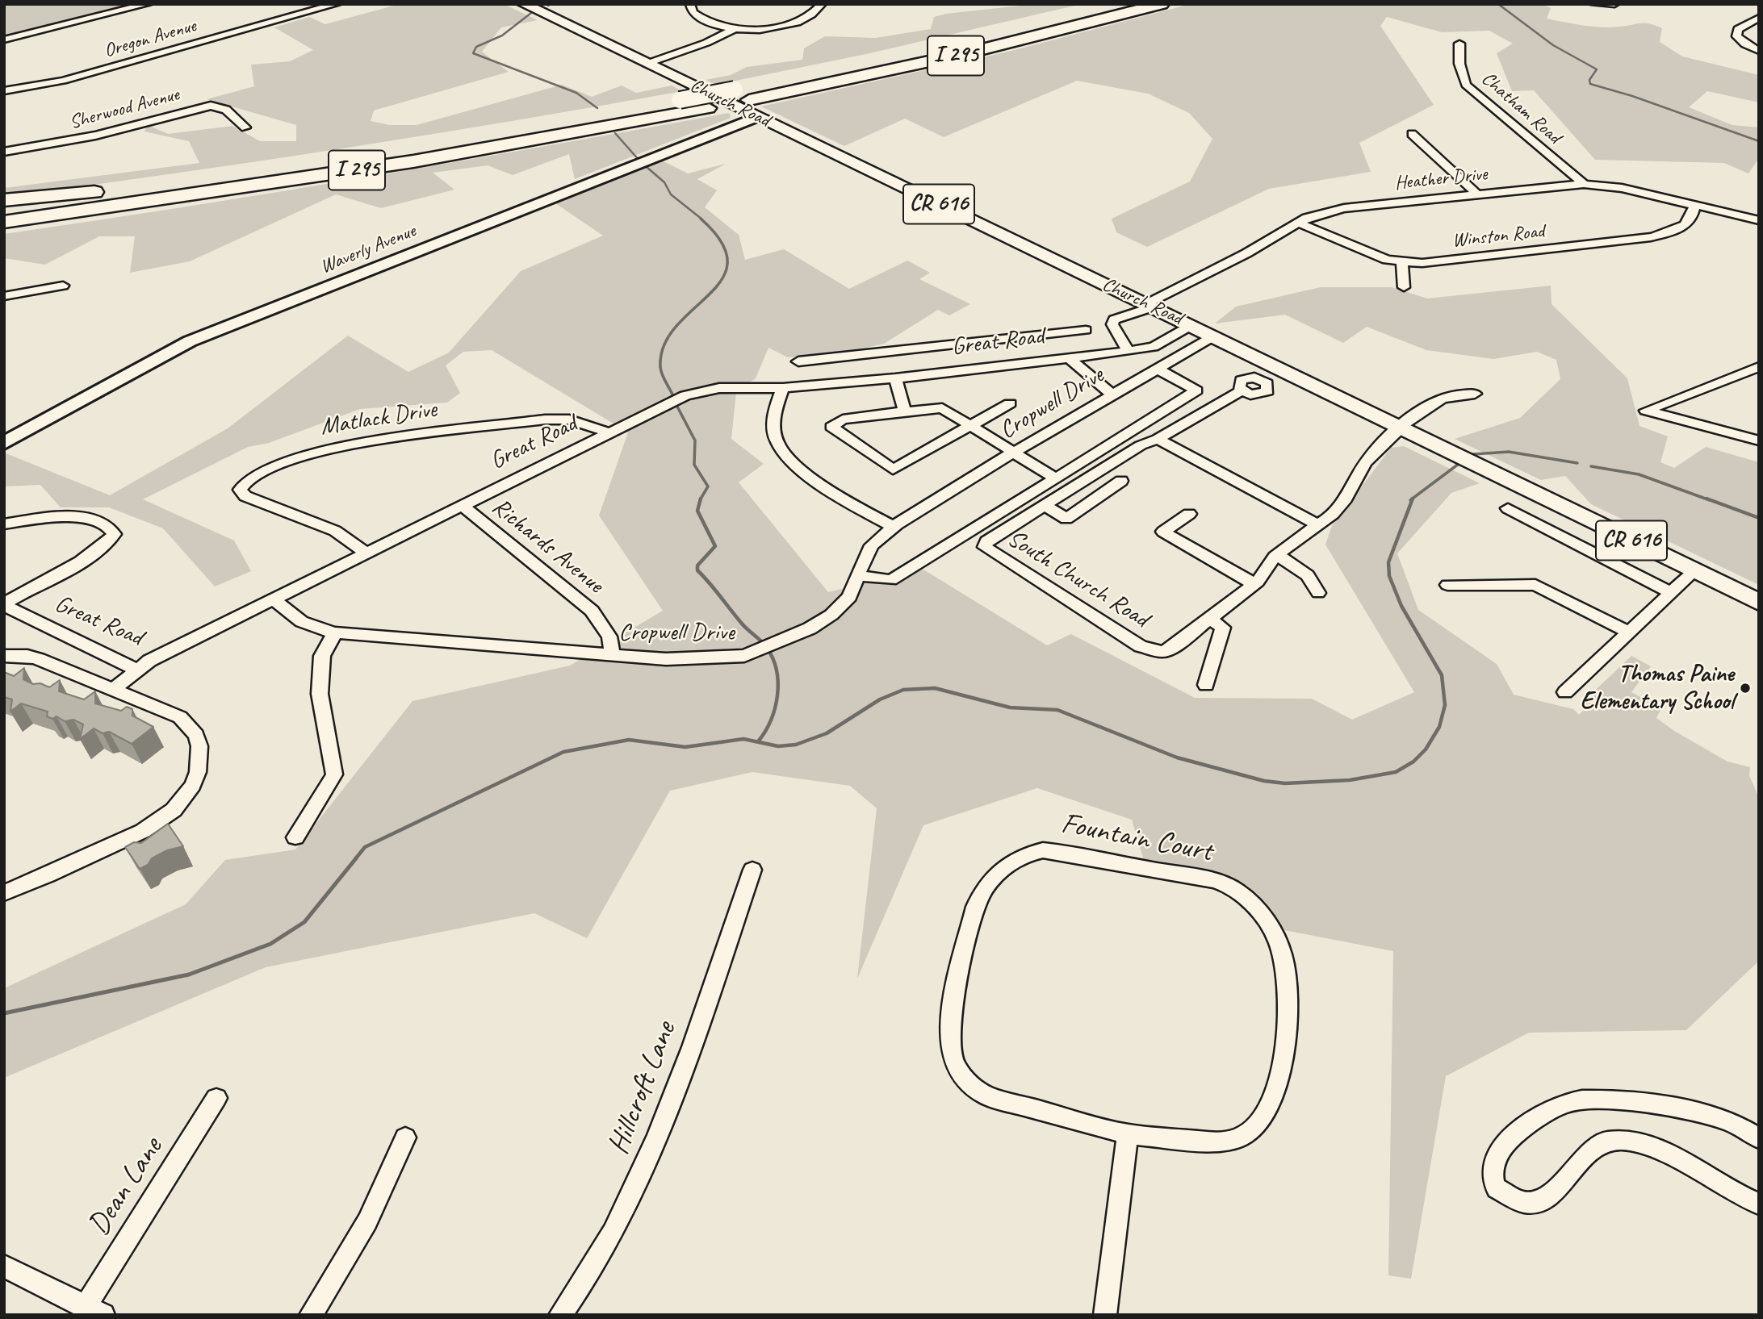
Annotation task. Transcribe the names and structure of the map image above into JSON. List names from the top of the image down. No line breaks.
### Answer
{"streets":{"highway":["I 295"],"main road":["Church Road","CR 616"],"street":["Oregon Avenue","Chatham Road","Sherwood Avenue","Heather Drive","Winston Road","Waverly Avenue","Great Road","Cropwell Drive","Matlack Drive","Richards Avenue","South Church Road","Fountain Court","Hillcroft Lane","Dean Lane"]},"crossings":[["Church Road","Heather Drive"],["Church Road","Waverly Avenue"],["Church Road","Great Road"],["Church Road","Cropwell Drive"],["Church Road","South Church Road"],["Chatham Road","Heather Drive"],["Heather Drive","Winston Road"],["Great Road","Cropwell Drive"],["Great Road","Matlack Drive"],["Great Road","Richards Avenue"],["Cropwell Drive","Richards Avenue"]],"places":["Thomas Paine Elementary School"]}
